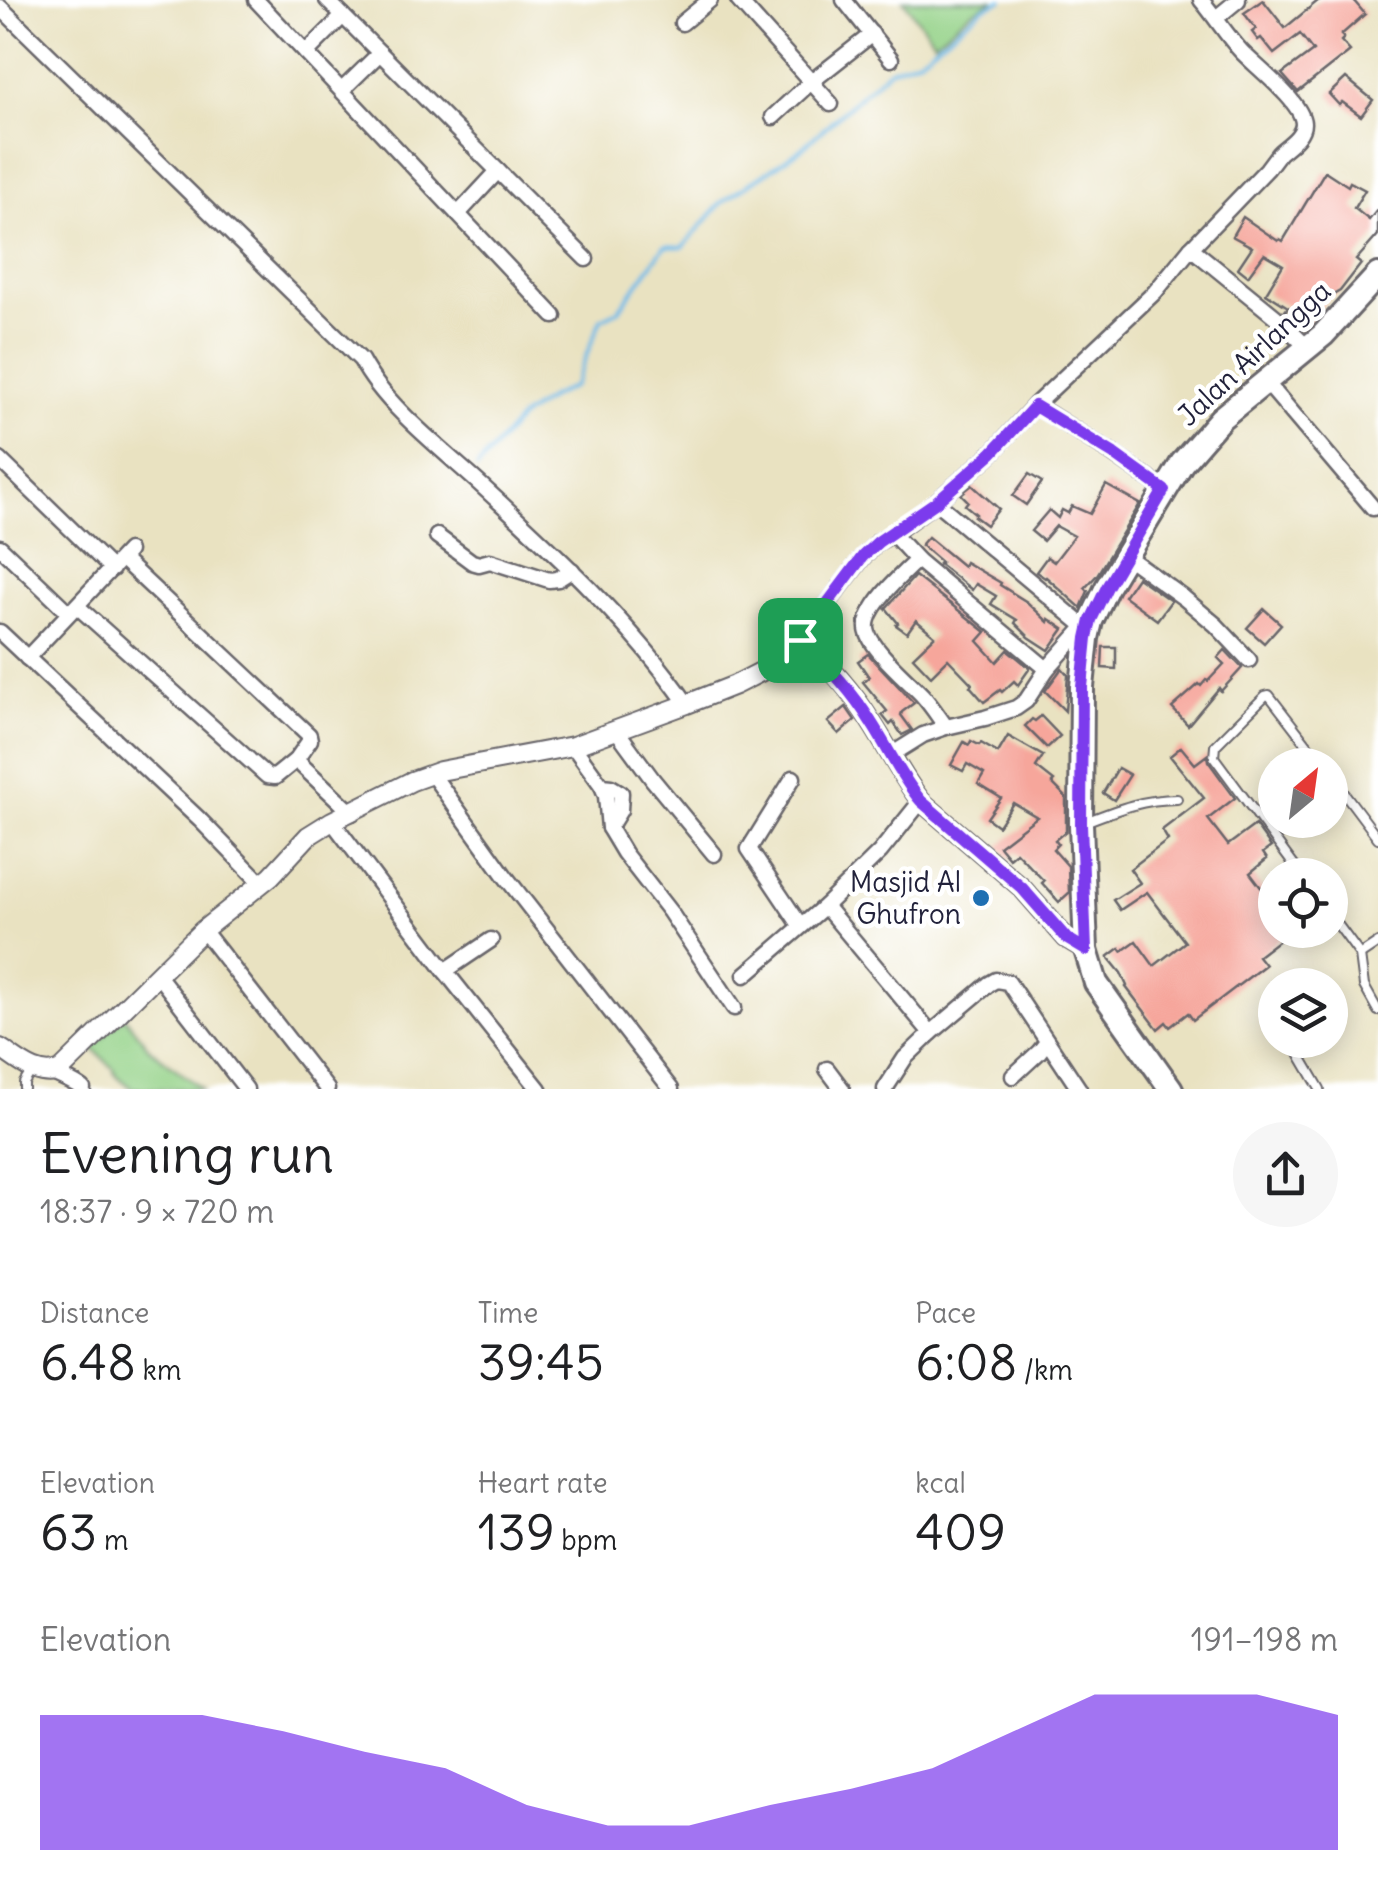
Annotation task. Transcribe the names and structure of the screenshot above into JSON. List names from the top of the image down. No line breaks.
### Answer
{"streets":{"main road":["Jalan Airlangga"]},"places":["Masjid Al Ghufron"],"north":"top right","page":{"heading":["Evening run","18:37 · 9 × 720 m"],"stats":[["Distance","6.48 km"],["Time","39:45"],["Pace","6:08 /km"],["Elevation","63 m"],["Heart rate","139 bpm"],["kcal","409"]],"chart":["Elevation","191–198 m"]}}
